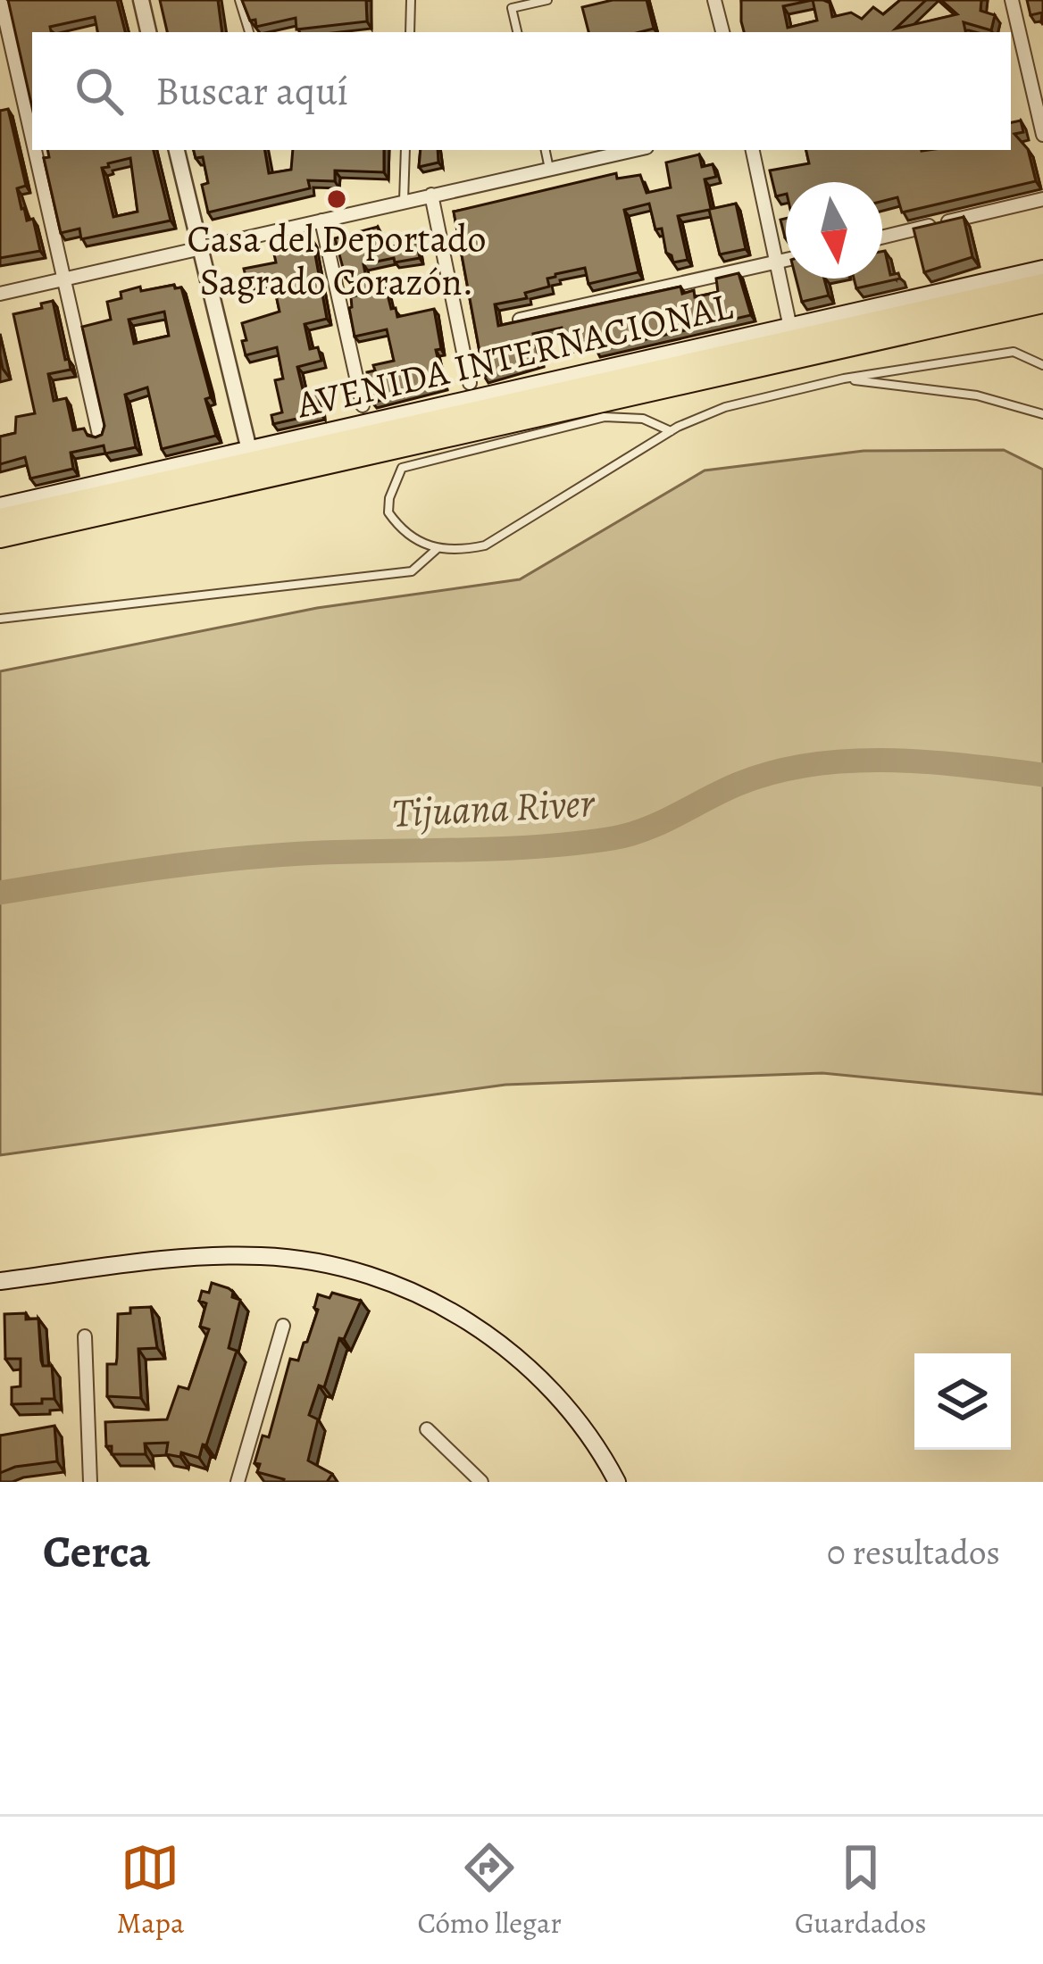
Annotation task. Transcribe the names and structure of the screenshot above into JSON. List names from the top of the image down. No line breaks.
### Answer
{"streets":{"highway":["AVENIDA INTERNACIONAL"]},"water":["Tijuana River"],"places":["Casa del Deportado Sagrado Corazón."],"north":"bottom","page":{"search":"Buscar aquí","heading":["Cerca","0 resultados"],"nav":["Mapa","Cómo llegar","Guardados"]}}
